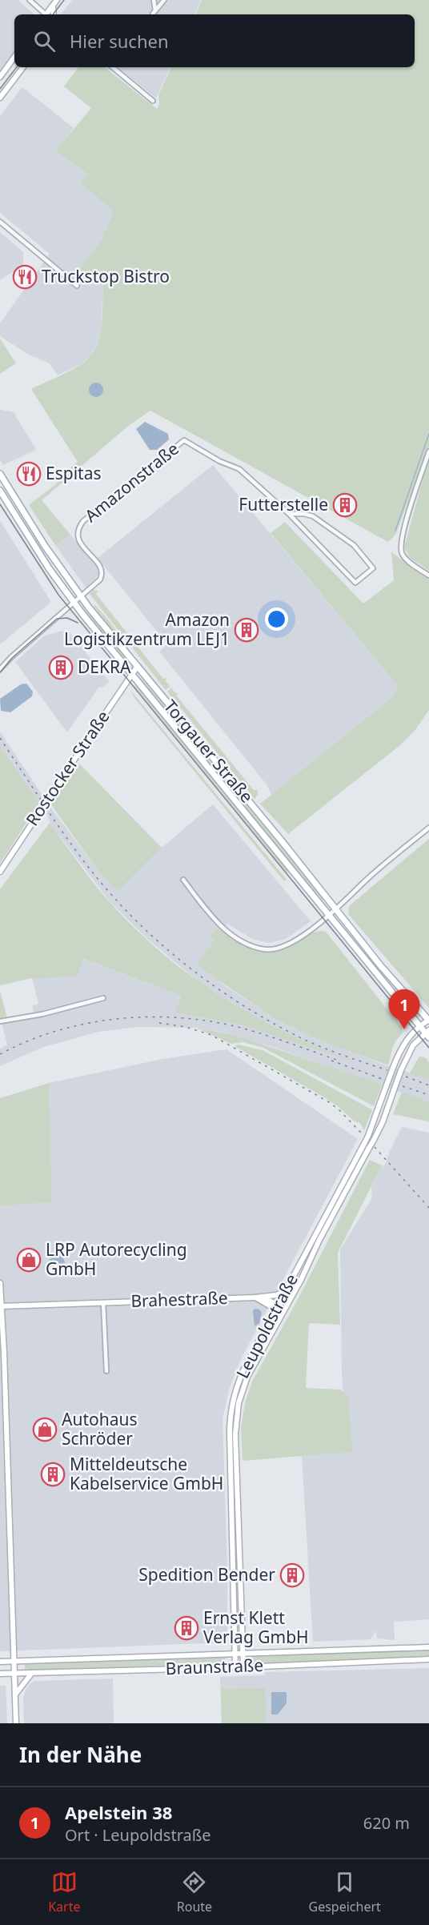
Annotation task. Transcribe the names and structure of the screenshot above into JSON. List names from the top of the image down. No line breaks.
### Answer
{"streets":{"main road":["Torgauer Straße","Rostocker Straße","Brahestraße","Leupoldstraße","Braunstraße"],"street":["Amazonstraße"]},"crossings":[["Amazonstraße","Torgauer Straße"],["Torgauer Straße","Rostocker Straße"],["Torgauer Straße","Leupoldstraße"],["Brahestraße","Leupoldstraße"],["Leupoldstraße","Braunstraße"]],"places":{"restaurant":["Truckstop Bistro","Espitas"],"building":["Futterstelle","Amazon Logistikzentrum LEJ1","DEKRA","Mitteldeutsche Kabelservice GmbH","Spedition Bender","Ernst Klett Verlag GmbH"],"shop":["LRP Autorecycling GmbH","Autohaus Schröder"]},"page":{"search":"Hier suchen","pins":"1","heading":"In der Nähe","list":[{"mark":"1","name":"Apelstein 38","note":"Ort · Leupoldstraße","value":"620 m"}],"nav":["Karte","Route","Gespeichert"]}}
